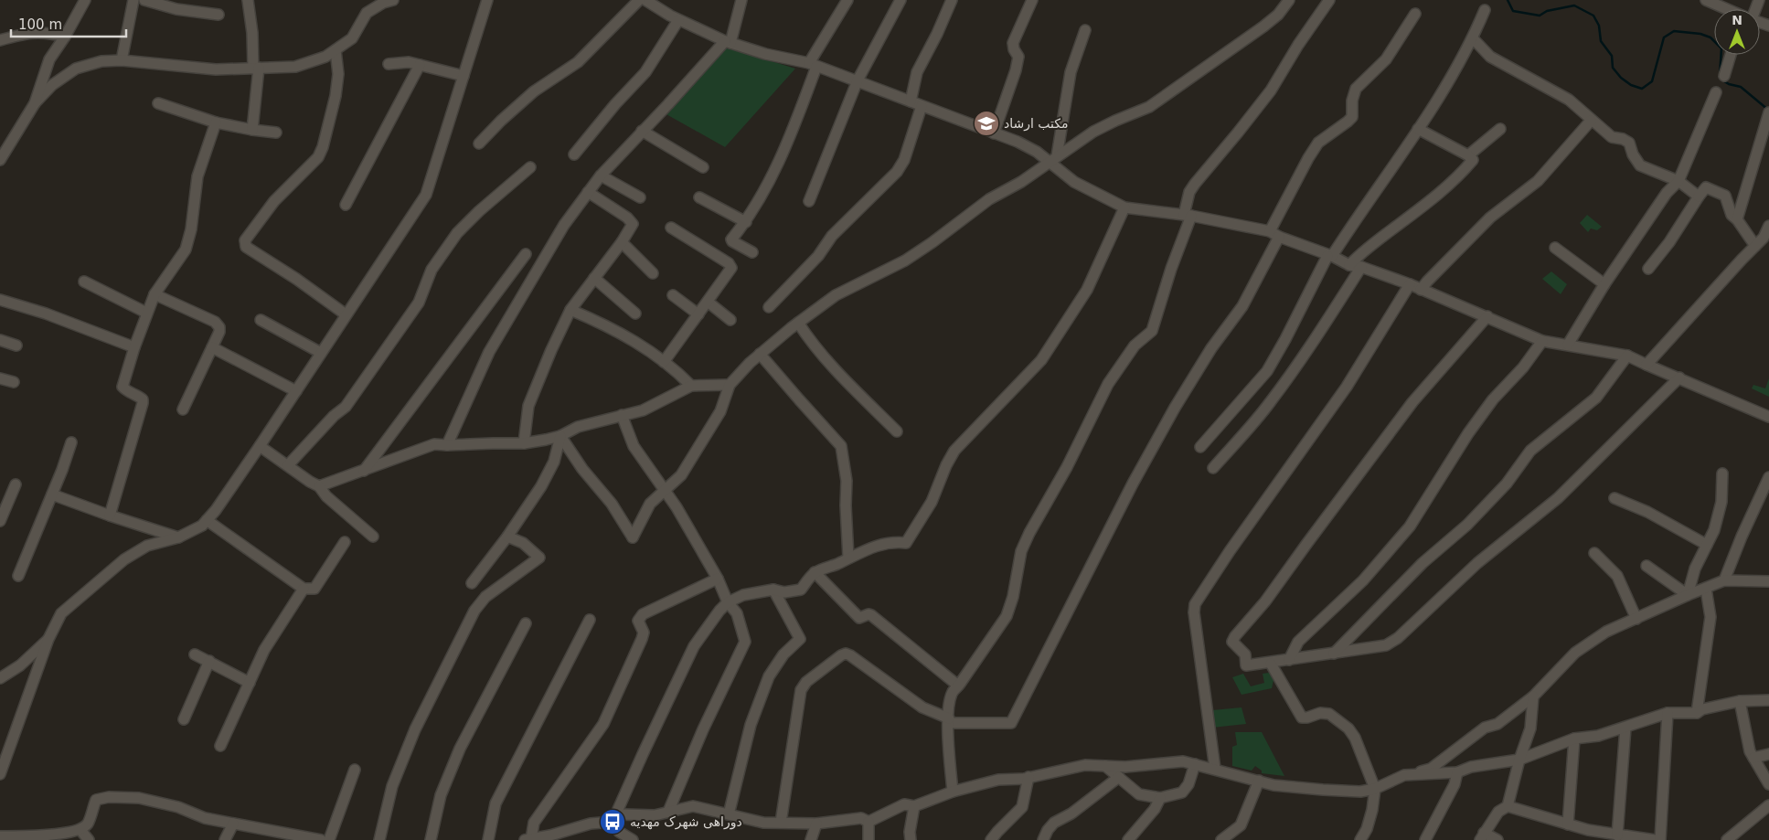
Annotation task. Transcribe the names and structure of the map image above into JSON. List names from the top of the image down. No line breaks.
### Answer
{"places":{"school or university":["مکتب ارشاد"],"bus stop":["دوراهی شهرک مهدیه"]},"scale_bar":"100 m","north":"top"}
